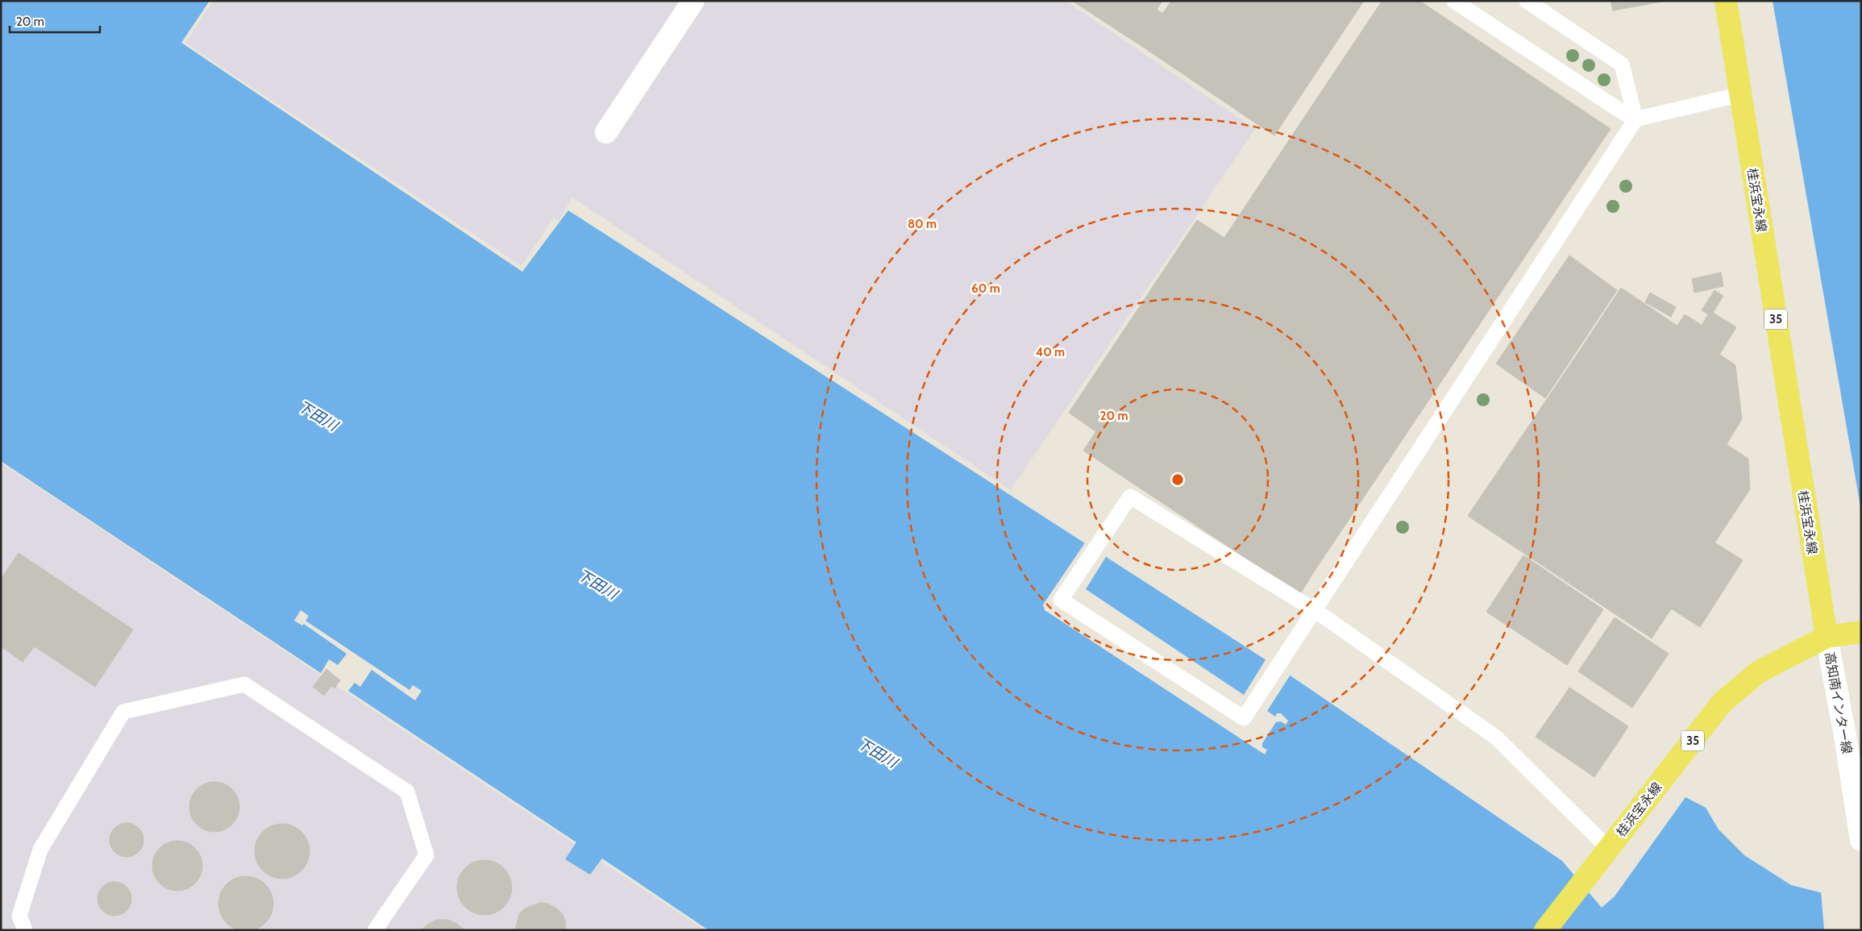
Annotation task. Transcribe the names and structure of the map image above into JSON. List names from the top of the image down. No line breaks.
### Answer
{"streets":{"main road":["桂浜宝永線","35","高知南インター線"]},"crossings":[["桂浜宝永線","高知南インター線"]],"water":["下田川"],"scale_bar":"20 m","rings":["80 m","60 m","40 m","20 m"]}
